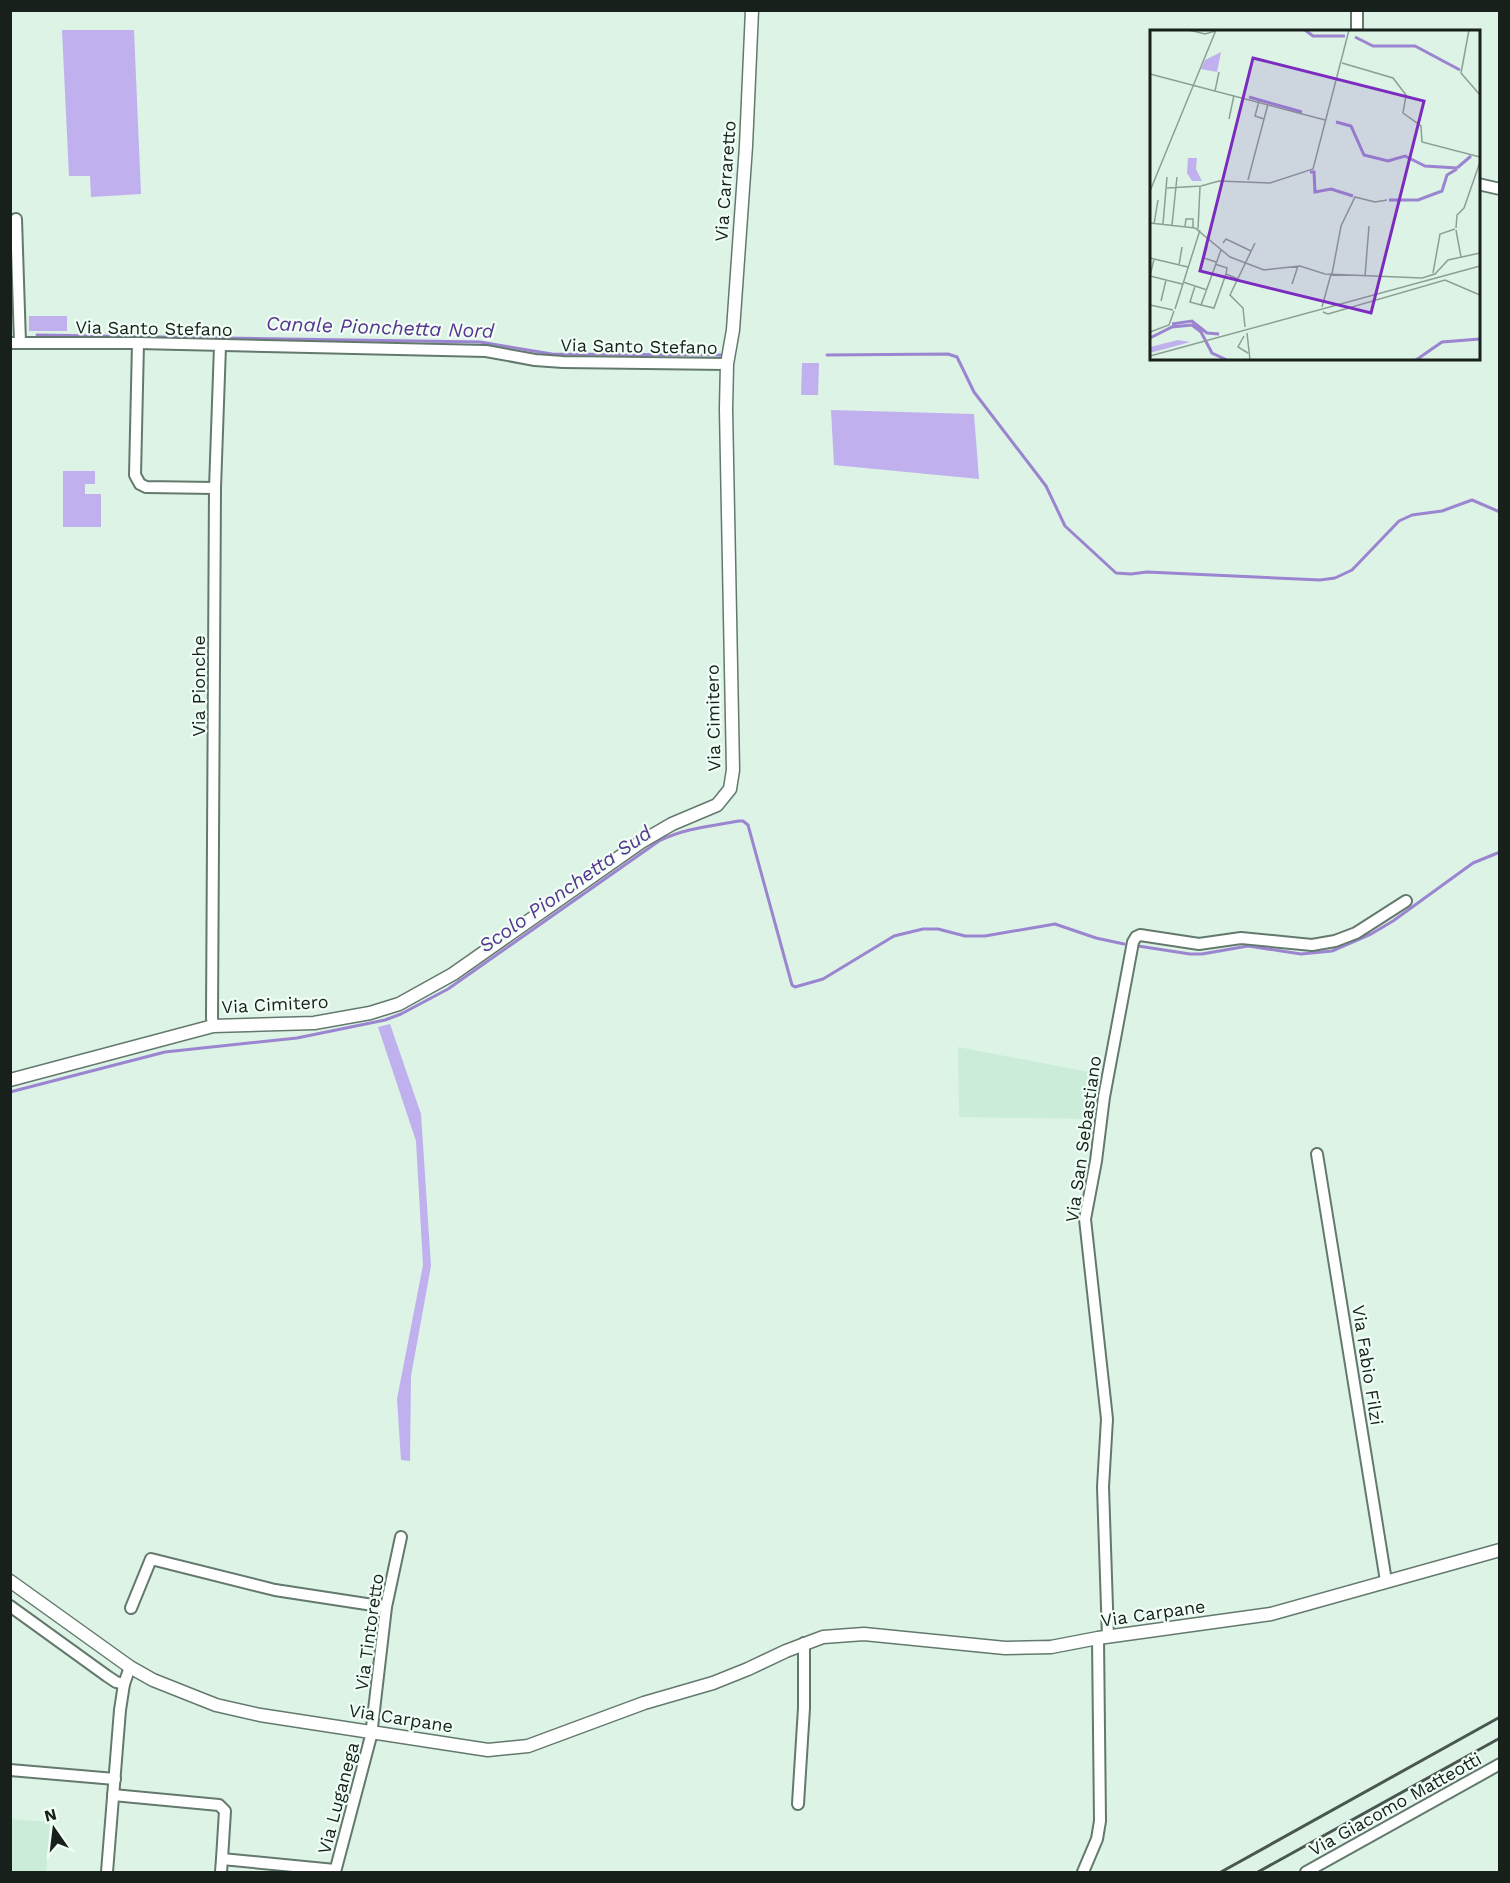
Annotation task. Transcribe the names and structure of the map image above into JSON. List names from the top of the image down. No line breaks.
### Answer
{"streets":{"street":["Via Carraretto","Via Santo Stefano","Via Pionche","Via Cimitero","Via San Sebastiano","Via Fabio Filzi","Via Carpane","Via Tintoretto","Via Luganega","Via Giacomo Matteotti"]},"crossings":[["Via Carraretto","Via Santo Stefano"],["Via Carraretto","Via Cimitero"],["Via Santo Stefano","Via Pionche"],["Via Santo Stefano","Via Cimitero"],["Via Pionche","Via Cimitero"],["Via San Sebastiano","Via Carpane"],["Via Fabio Filzi","Via Carpane"],["Via Carpane","Via Tintoretto"],["Via Carpane","Via Luganega"],["Via Tintoretto","Via Luganega"]],"water":["Canale Pionchetta Nord","Scolo Pionchetta Sud"],"north":"top"}
